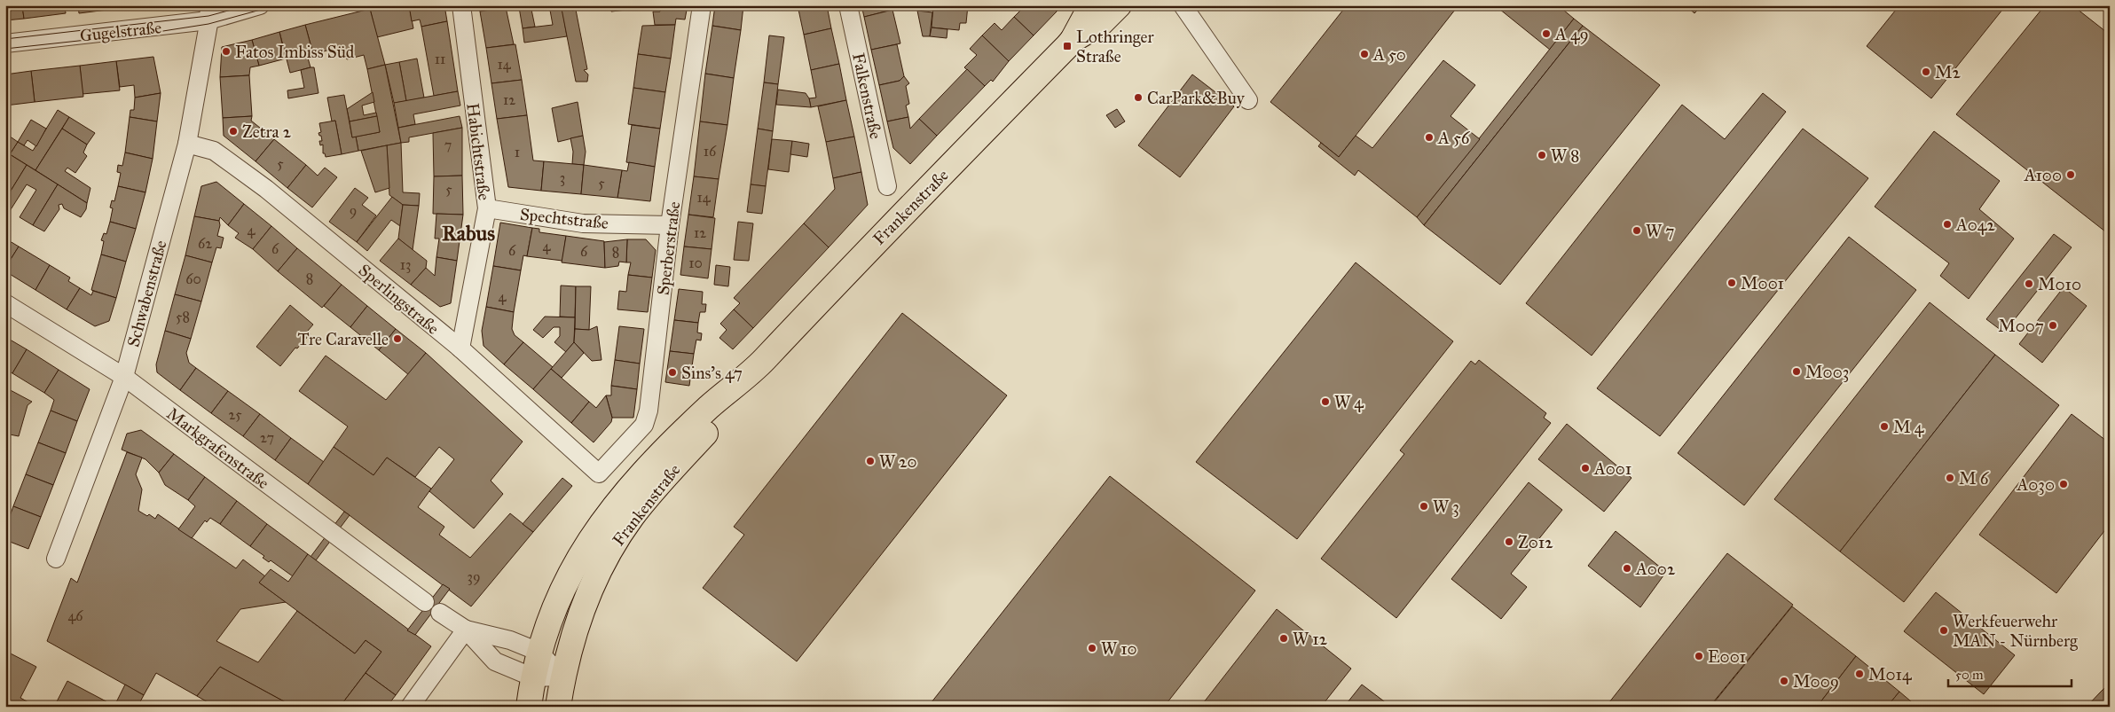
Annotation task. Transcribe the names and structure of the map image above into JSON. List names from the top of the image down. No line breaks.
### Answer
{"streets":{"main road":["Frankenstraße"],"street":["Gugelstraße","Falkenstraße","Habichtstraße","Spechtstraße","Sperberstraße","Schwabenstraße","Sperlingstraße","Markgrafenstraße"]},"crossings":[["Gugelstraße","Schwabenstraße"],["Habichtstraße","Spechtstraße"],["Habichtstraße","Sperlingstraße"],["Spechtstraße","Sperberstraße"],["Sperberstraße","Sperlingstraße"],["Schwabenstraße","Sperlingstraße"],["Schwabenstraße","Markgrafenstraße"]],"districts":["Rabus"],"places":{"other":["A 49","Fatos Imbiss Süd","A 50","M2","CarPark&Buy","Zetra 2","A 56","W 8","A100","A042","W 7","M001","M010","M007","Tre Caravelle","M003","Sins's 47","W 4","M 4","W 20","A001","M 6","A030","W 3","Z012","A002","Werkfeuerwehr MAN - Nürnberg","W 12","W 10","E001","M014","M009"],"transit":["Lothringer Straße"]},"house_numbers":["11","14","12","7","16","1","5","3","5","5","14","9","4","12","62","4","6","6","6","8","10","13","60","8","4","58","25","27","39","46"],"scale_bar":"50 m"}
